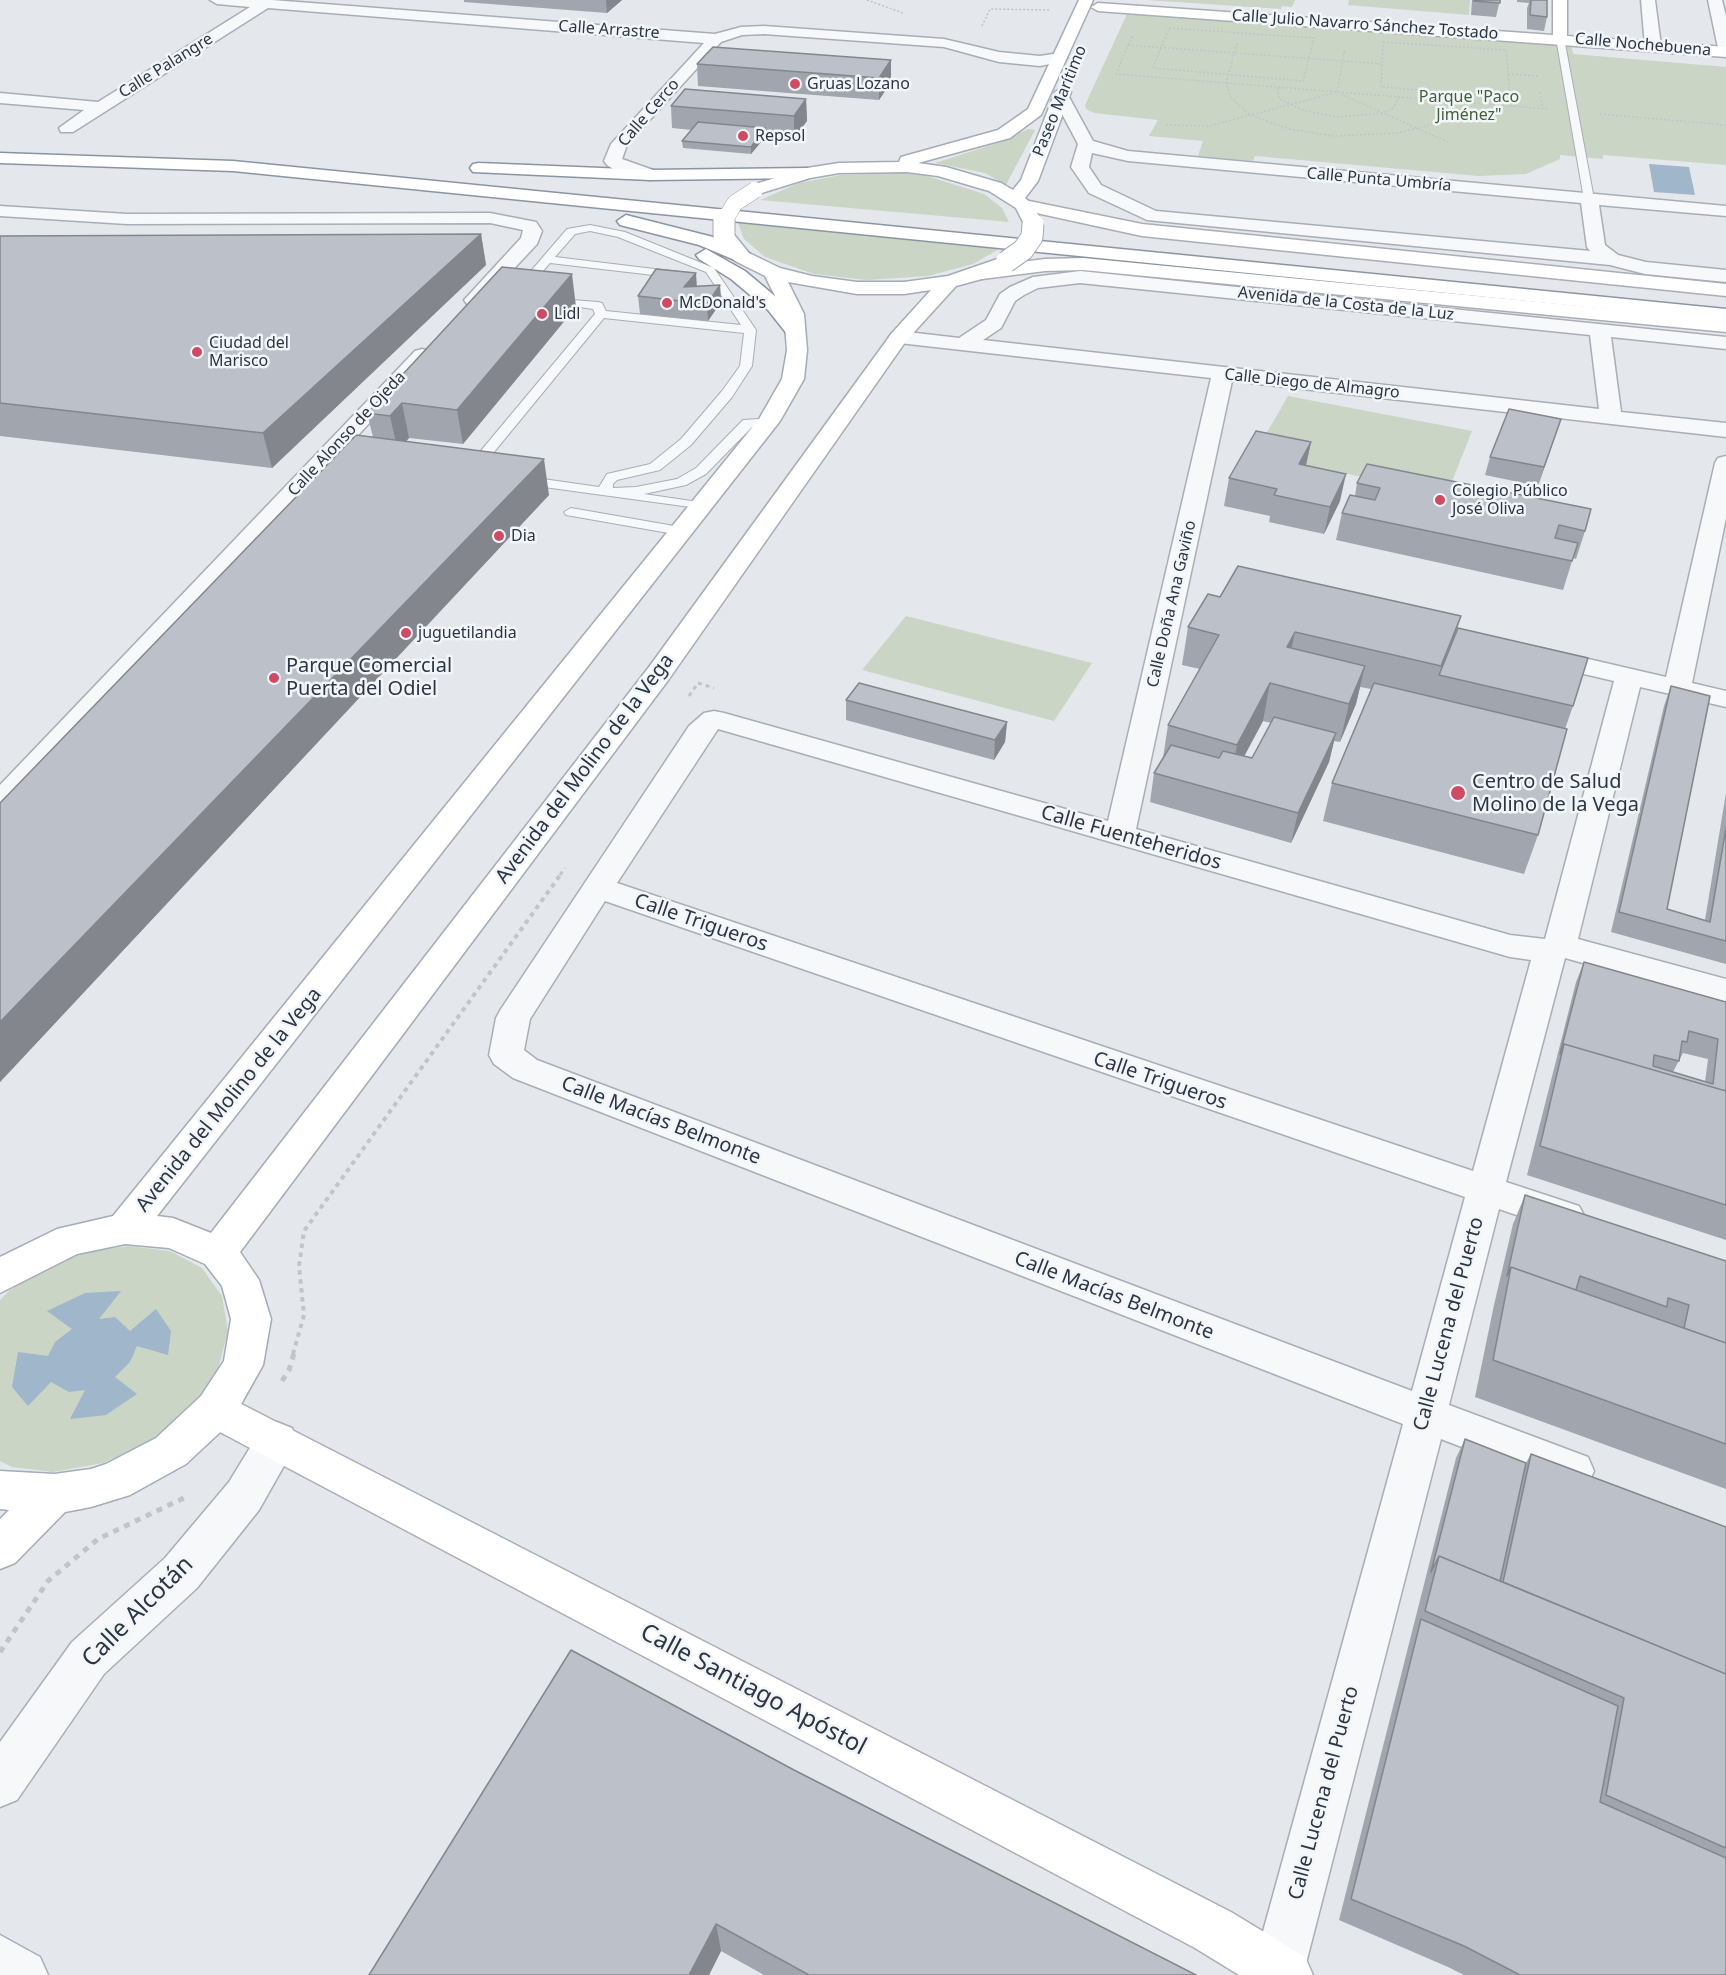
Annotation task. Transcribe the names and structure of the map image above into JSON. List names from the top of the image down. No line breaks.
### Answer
{"streets":{"main road":["Calle Julio Navarro Sánchez Tostado","Calle Nochebuena","Paseo Marítimo","Avenida del Molino de la Vega","Calle Santiago Apóstol"],"street":["Calle Arrastre","Calle Palangre","Calle Cerco","Calle Punta Umbría","Avenida de la Costa de la Luz","Calle Diego de Almagro","Calle Alonso de Ojeda","Calle Doña Ana Gaviño","Calle Fuenteheridos","Calle Trigueros","Calle Macías Belmonte","Calle Lucena del Puerto","Calle Alcotán"]},"crossings":[["Calle Julio Navarro Sánchez Tostado","Calle Nochebuena"],["Calle Julio Navarro Sánchez Tostado","Paseo Marítimo"],["Calle Arrastre","Calle Palangre"],["Calle Arrastre","Paseo Marítimo"],["Calle Arrastre","Calle Cerco"],["Avenida de la Costa de la Luz","Calle Diego de Almagro"],["Calle Diego de Almagro","Calle Doña Ana Gaviño"],["Calle Diego de Almagro","Avenida del Molino de la Vega"],["Calle Doña Ana Gaviño","Calle Fuenteheridos"],["Calle Fuenteheridos","Calle Trigueros"],["Calle Fuenteheridos","Calle Macías Belmonte"],["Calle Fuenteheridos","Calle Lucena del Puerto"],["Calle Trigueros","Calle Macías Belmonte"],["Calle Trigueros","Calle Lucena del Puerto"],["Calle Macías Belmonte","Calle Lucena del Puerto"],["Calle Lucena del Puerto","Calle Santiago Apóstol"],["Calle Alcotán","Calle Santiago Apóstol"]],"parks":["Parque \"Paco Jiménez\""],"places":["Gruas Lozano","Repsol","McDonald's","Lidl","Ciudad del Marisco","Colegio Público José Oliva","Dia","juguetilandia","Parque Comercial Puerta del Odiel","Centro de Salud Molino de la Vega"]}
